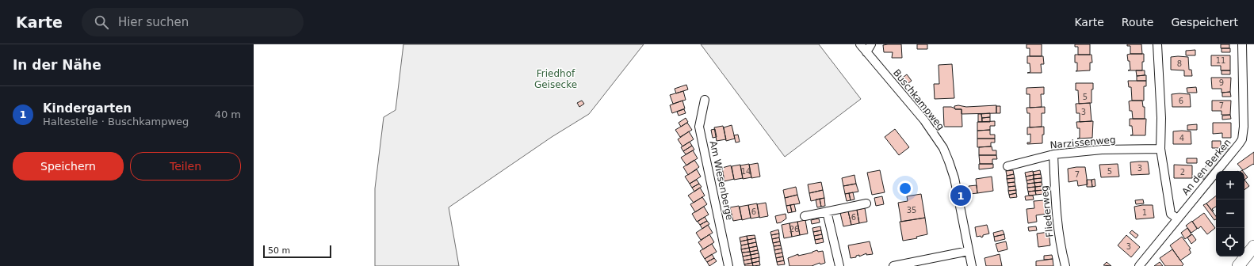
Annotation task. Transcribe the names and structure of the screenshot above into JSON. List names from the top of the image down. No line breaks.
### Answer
{"streets":{"street":["Buschkampweg","Narzissenweg","An den Berken","Am Wiesenberge","Fliederweg"]},"crossings":[["Narzissenweg","Fliederweg"]],"parks":["Friedhof Geisecke"],"house_numbers":["11","8","9","5","6","7","3","4","3","14","5","2","7","35","6","1","6","26","3"],"scale_bar":"50 m","page":{"header":"Karte","search":"Hier suchen","nav":["Karte","Route","Gespeichert"],"heading":"In der Nähe","list":[{"mark":"1","name":"Kindergarten","note":"Haltestelle · Buschkampweg","value":"40 m"}],"buttons":["Speichern","Teilen"],"map_buttons":["+","−"],"pins":"1","scale":"50 m"}}
